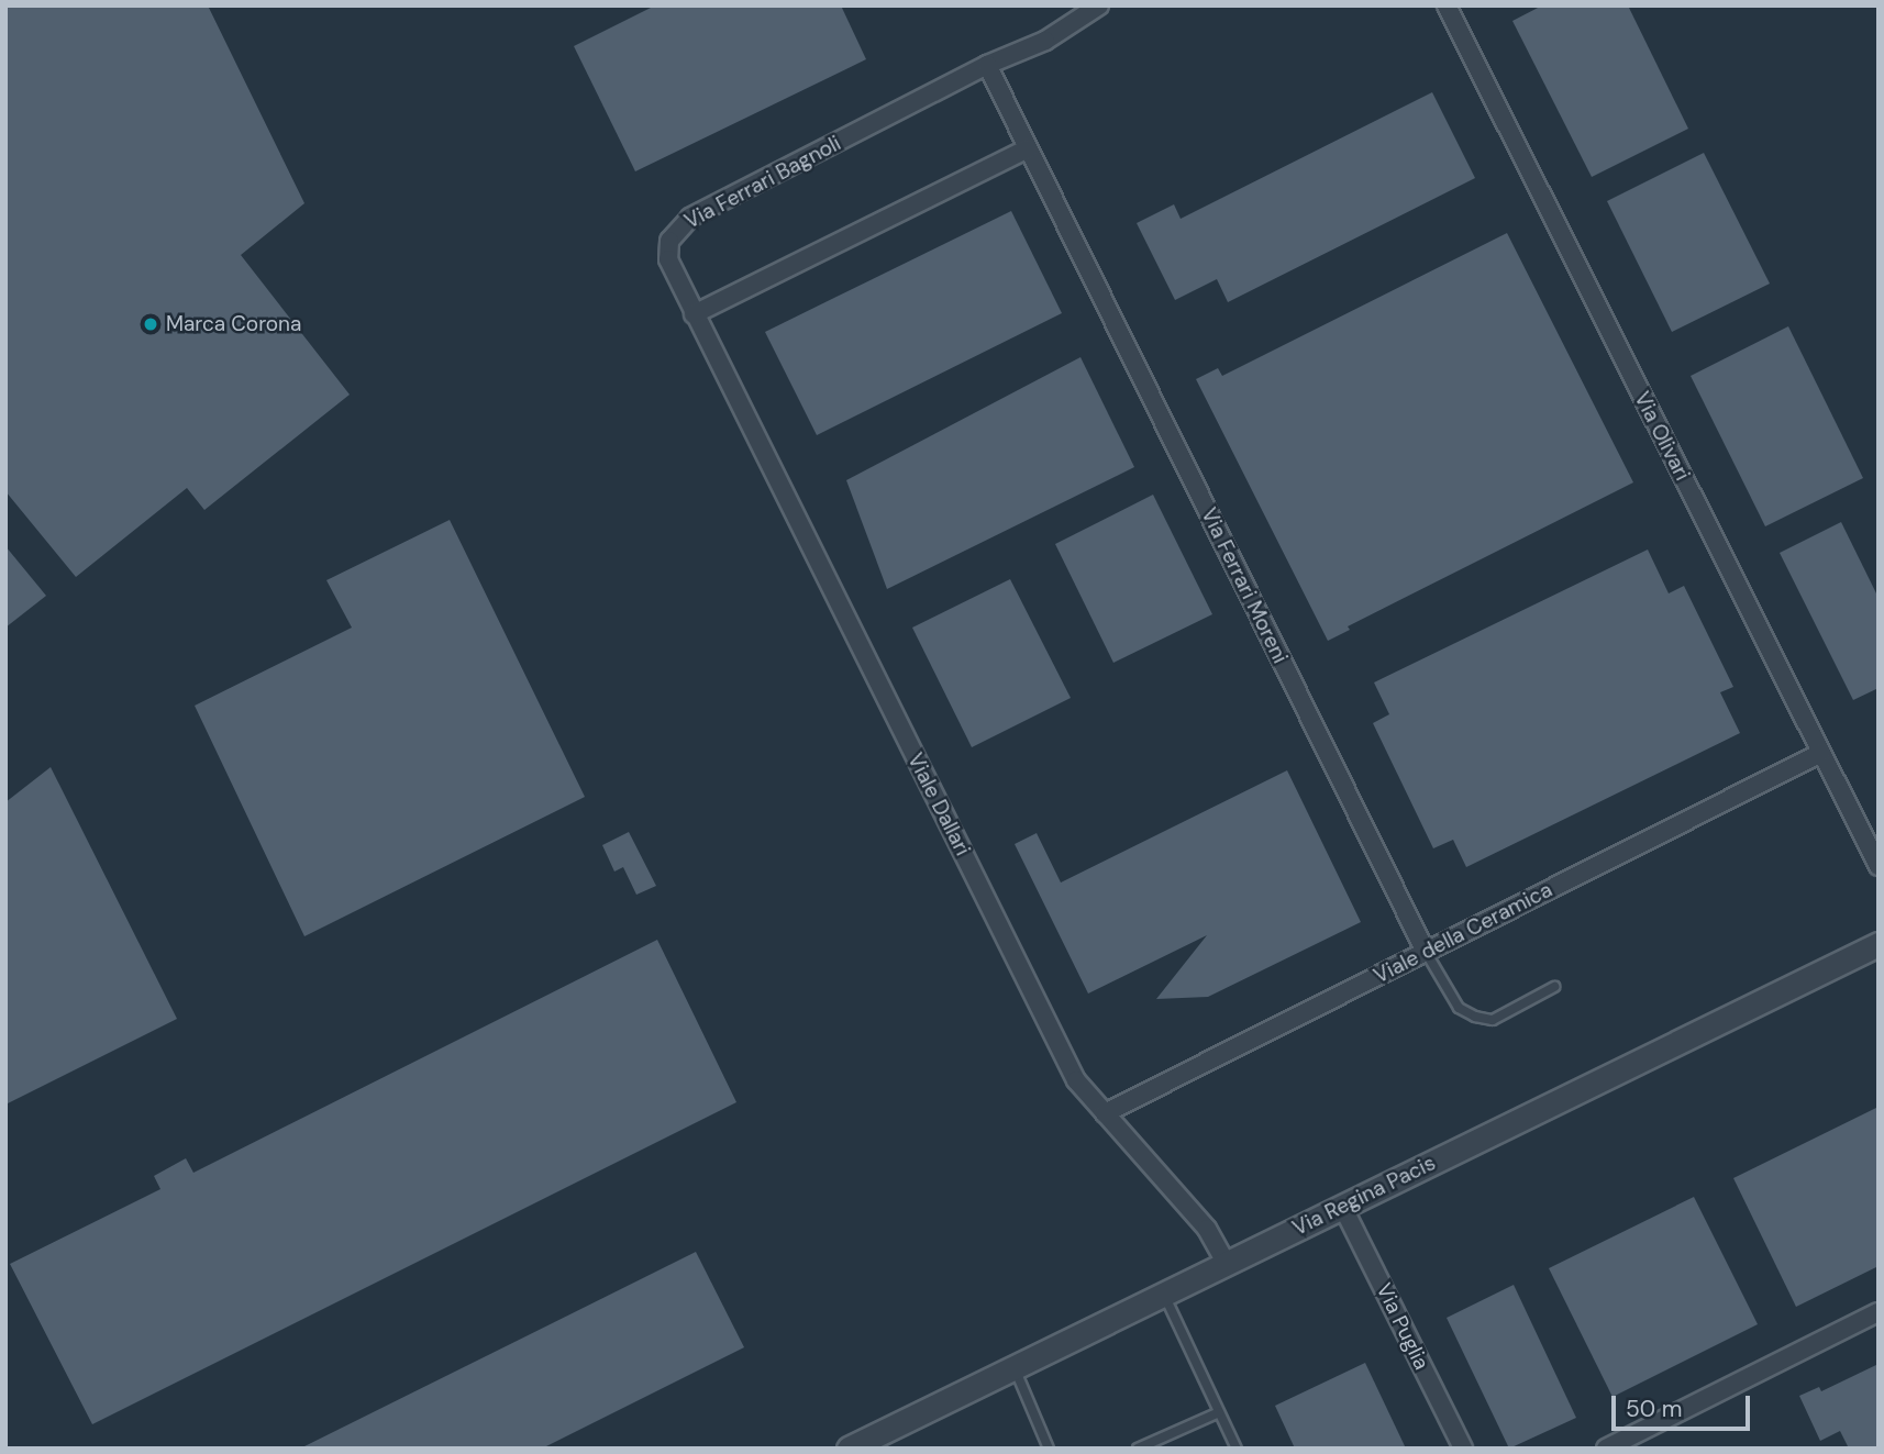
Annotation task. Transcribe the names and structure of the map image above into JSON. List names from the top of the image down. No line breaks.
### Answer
{"streets":{"street":["Via Ferrari Bagnoli","Via Olivari","Via Ferrari Moreni","Viale Dallari","Viale della Ceramica","Via Regina Pacis","Via Puglia"]},"crossings":[["Via Ferrari Bagnoli","Via Ferrari Moreni"],["Via Ferrari Bagnoli","Viale Dallari"],["Via Olivari","Viale della Ceramica"],["Via Ferrari Moreni","Viale della Ceramica"],["Viale Dallari","Viale della Ceramica"],["Viale Dallari","Via Regina Pacis"],["Via Regina Pacis","Via Puglia"]],"places":["Marca Corona"],"scale_bar":"50 m"}
